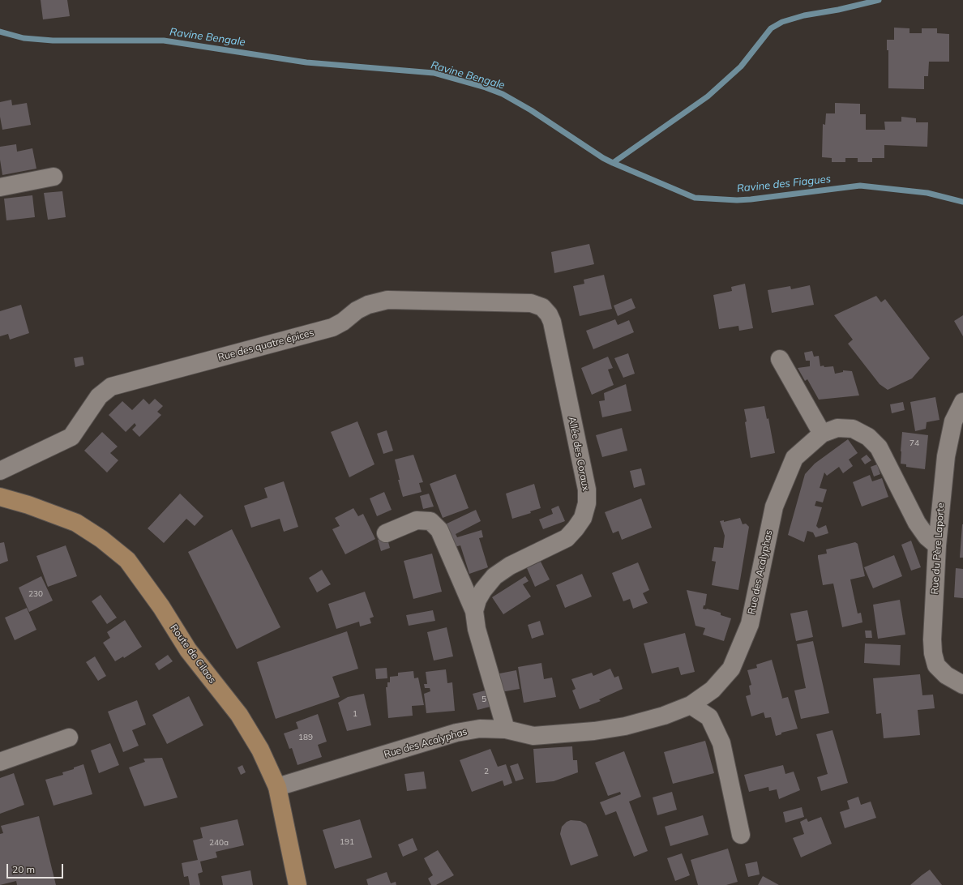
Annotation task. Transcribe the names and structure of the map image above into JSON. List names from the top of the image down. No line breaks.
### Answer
{"streets":{"main road":["Route de Cilaos"],"street":["Rue des quatre épices","Allée des Coraux","Rue du Père Laporte","Rue des Acalyphas"]},"crossings":[["Rue des quatre épices","Allée des Coraux"],["Allée des Coraux","Rue des Acalyphas"],["Rue du Père Laporte","Rue des Acalyphas"],["Rue des Acalyphas","Route de Cilaos"]],"water":["Ravine Bengale","Ravine des Fiagues"],"house_numbers":["74","230","5","1","189","2","191","240a"],"scale_bar":"20 m"}
